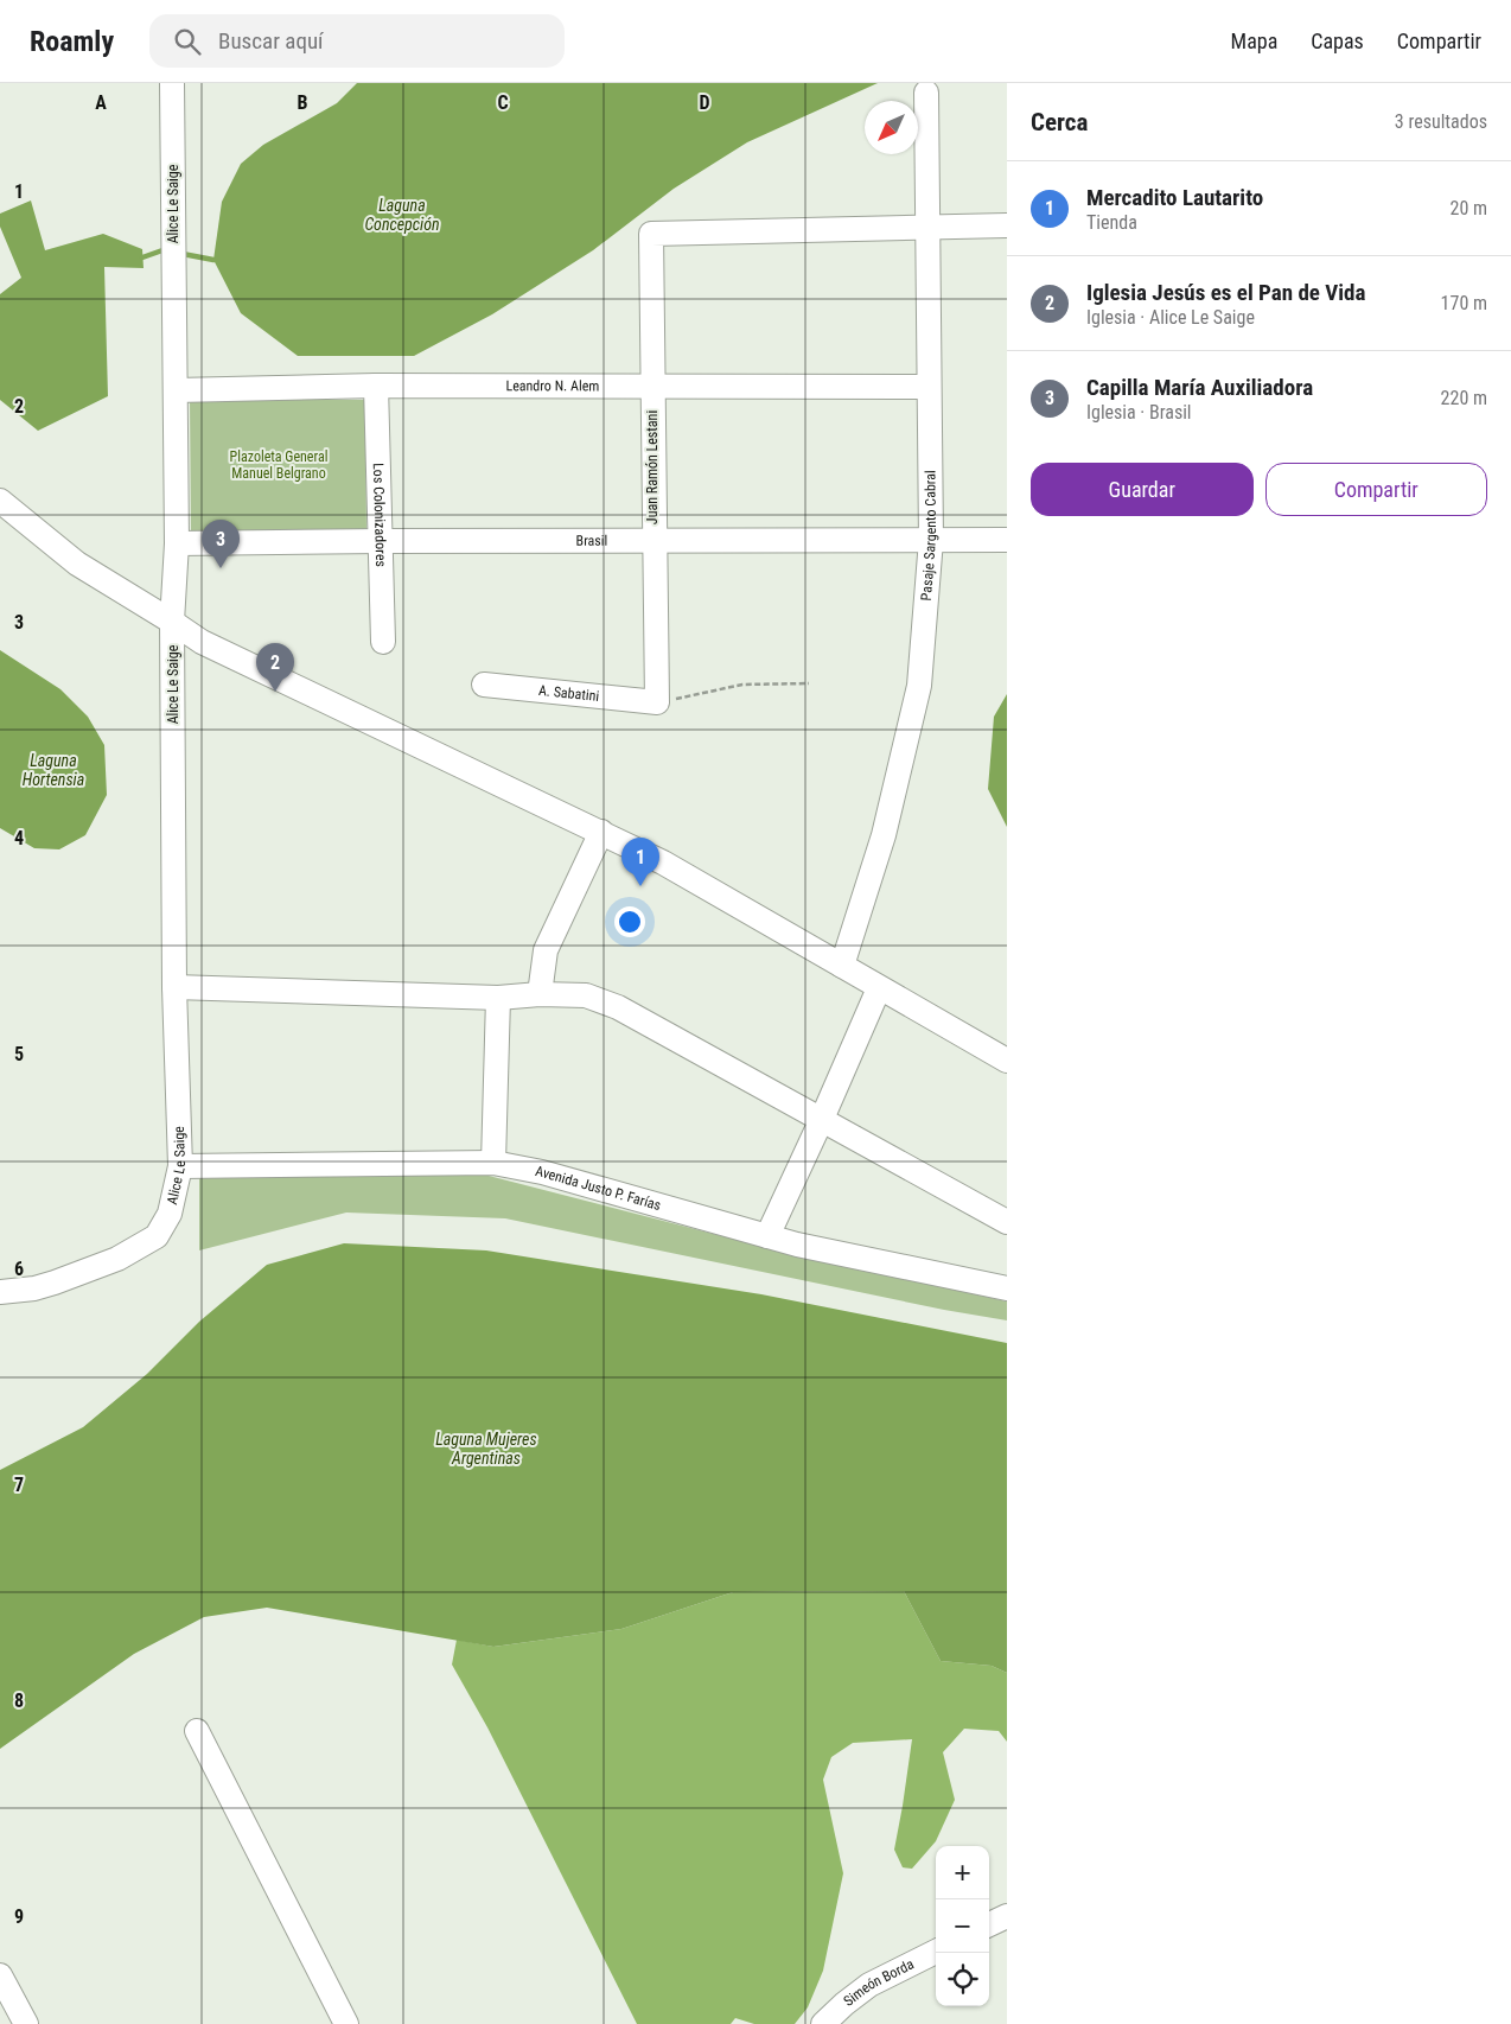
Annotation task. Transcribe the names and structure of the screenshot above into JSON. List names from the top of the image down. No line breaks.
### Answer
{"streets":{"street":["Alice Le Saige","Leandro N. Alem","Juan Ramón Lestani","Los Colonizadores","Pasaje Sargento Cabral","Brasil","A. Sabatini","Avenida Justo P. Farías","Simeón Borda"]},"crossings":[["Alice Le Saige","Leandro N. Alem"],["Alice Le Saige","Brasil"],["Alice Le Saige","Avenida Justo P. Farías"],["Leandro N. Alem","Juan Ramón Lestani"],["Leandro N. Alem","Los Colonizadores"],["Leandro N. Alem","Pasaje Sargento Cabral"],["Juan Ramón Lestani","Pasaje Sargento Cabral"],["Juan Ramón Lestani","Brasil"],["Juan Ramón Lestani","A. Sabatini"],["Los Colonizadores","Brasil"],["Pasaje Sargento Cabral","Brasil"]],"water":["Laguna Concepción","Laguna Hortensia","Laguna Mujeres Argentinas"],"parks":["Plazoleta General Manuel Belgrano"],"north":"bottom left","page":{"header":"Roamly","search":"Buscar aquí","nav":["Mapa","Capas","Compartir"],"heading":["Cerca","3 resultados"],"list":[{"mark":"1","name":"Mercadito Lautarito","note":"Tienda","value":"20 m"},{"mark":"2","name":"Iglesia Jesús es el Pan de Vida","note":"Iglesia · Alice Le Saige","value":"170 m"},{"mark":"3","name":"Capilla María Auxiliadora","note":"Iglesia · Brasil","value":"220 m"}],"buttons":["Guardar","Compartir"],"pins":["3","2","1"],"map_buttons":["+","−"]},"grid":{"columns":["A","B","C","D"],"rows":["1","2","3","4","5","6","7","8","9"]}}
